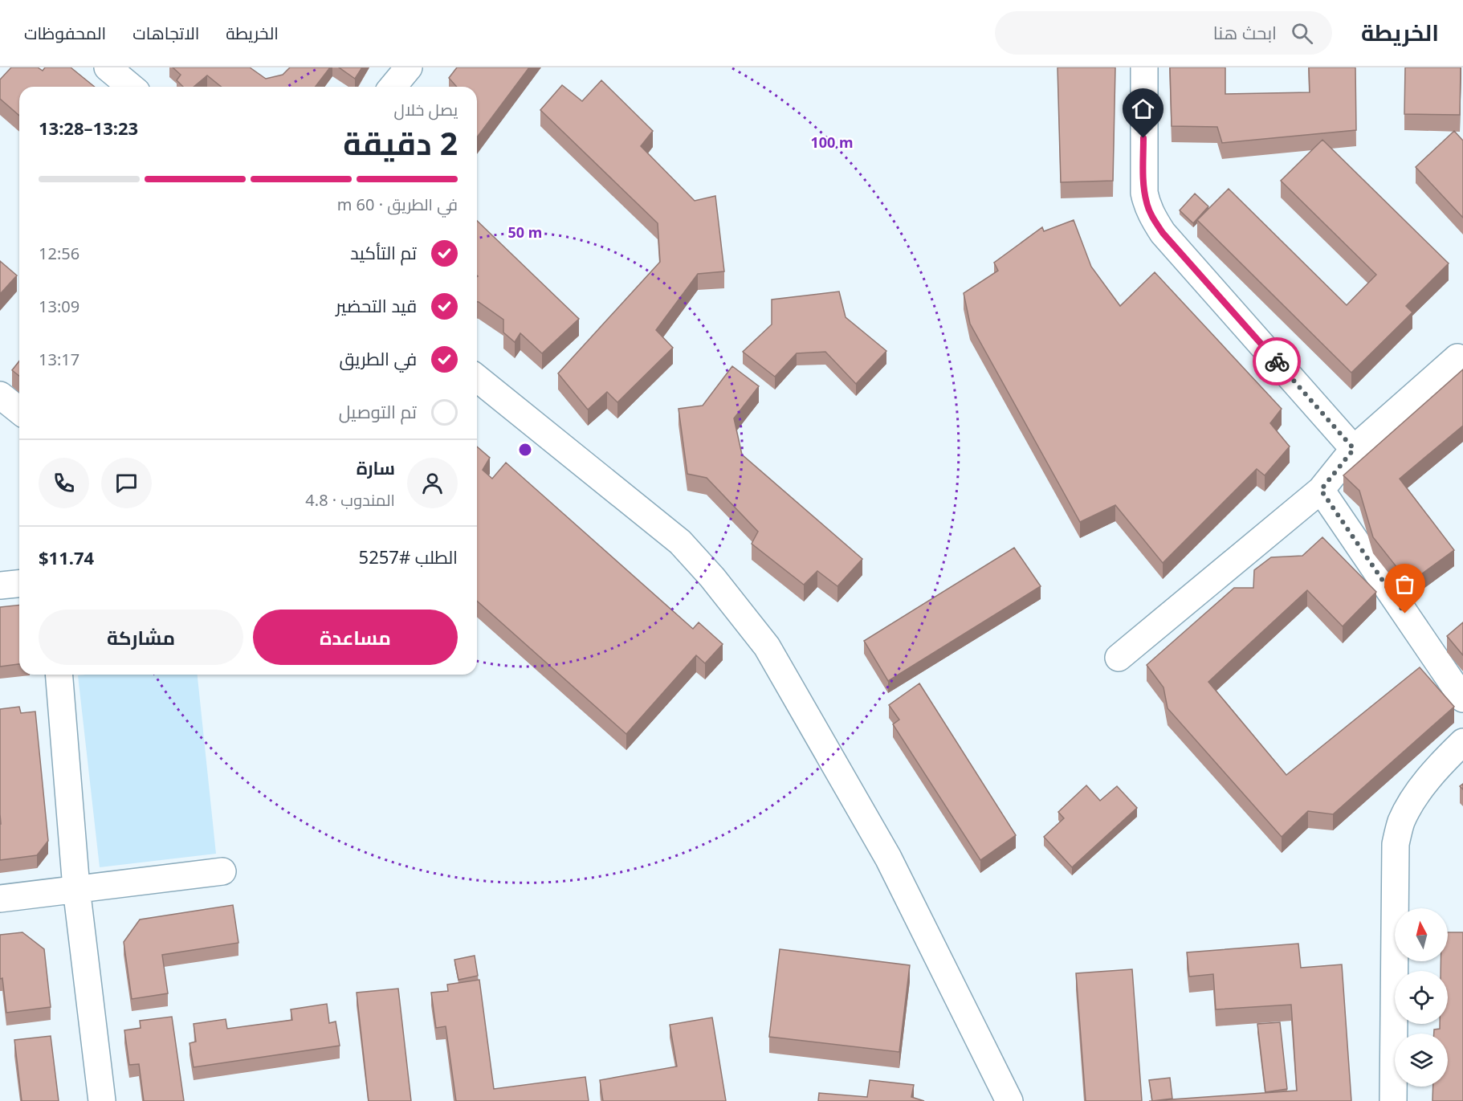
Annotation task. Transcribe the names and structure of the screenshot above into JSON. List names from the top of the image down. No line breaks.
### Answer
{"north":"top","page":{"header":"الخريطة","search":"ابحث هنا","nav":["الخريطة","الاتجاهات","المحفوظات"],"heading":["2 دقيقة","يصل خلال","13:23–13:28"],"panel":["سارة","المندوب · 4.8","الطلب #5257","$11.74"],"bar":"في الطريق · 60 m","list":[["تم التأكيد","12:56"],["قيد التحضير","13:09"],["في الطريق","13:17"],"تم التوصيل"],"buttons":["مساعدة","مشاركة"]},"rings":["100 m","50 m"]}
